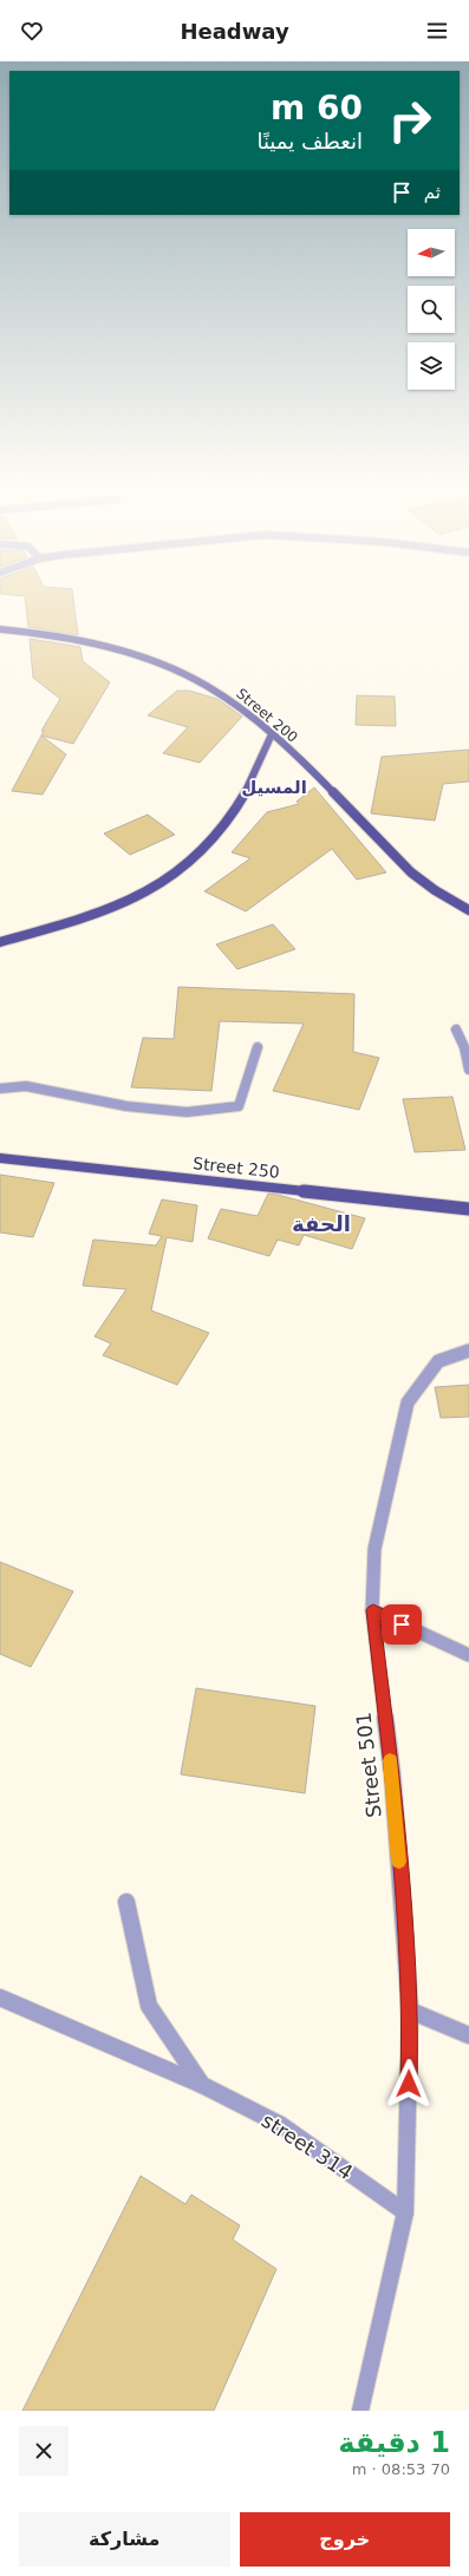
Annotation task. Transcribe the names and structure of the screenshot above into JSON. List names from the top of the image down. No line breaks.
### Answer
{"streets":{"main road":["Street 200","Street 250"],"street":["Street 501","street 314"]},"crossings":[["Street 501","street 314"]],"districts":["المسيل","الحفة"],"north":"left","page":{"header":"Headway","turn":["60 m","انعطف يمينًا"],"then":"ثم","heading":["1 دقيقة","70 m · 08:53"],"buttons":["خروج","مشاركة"]}}
